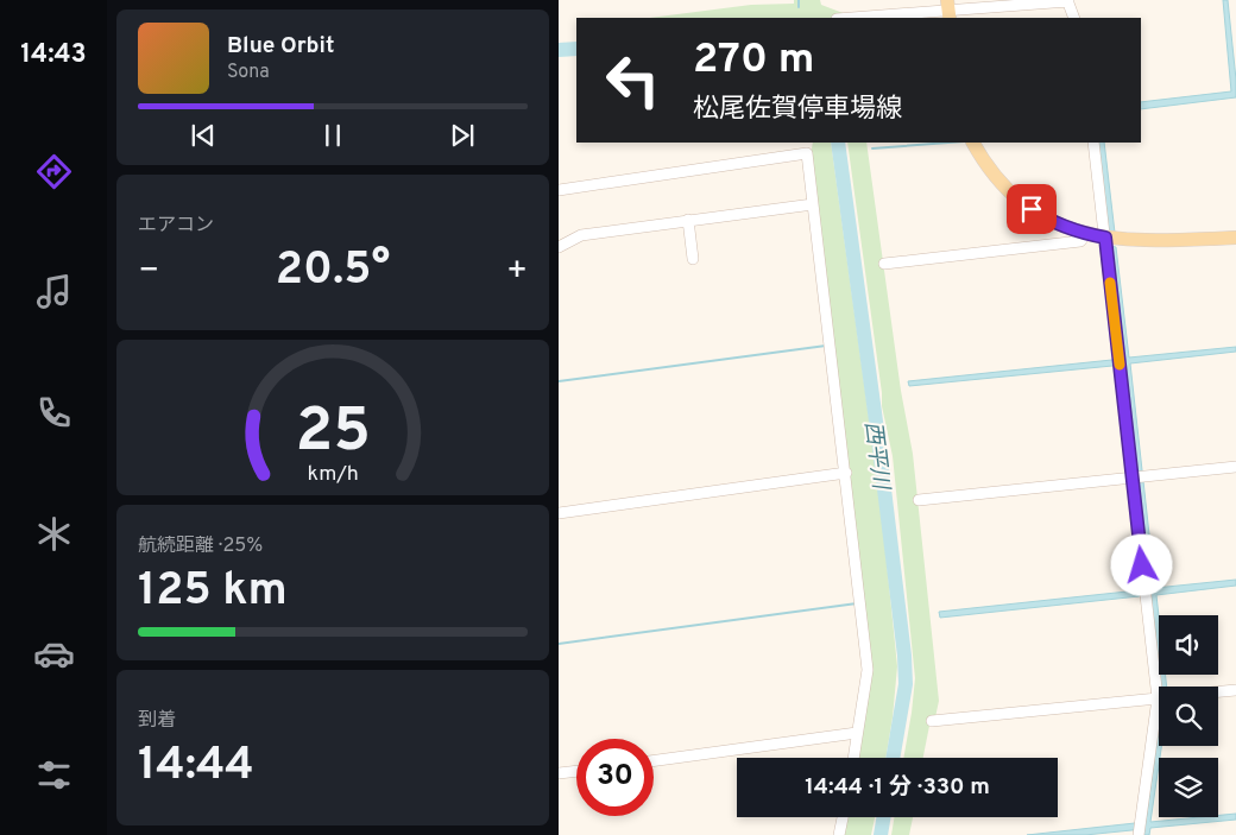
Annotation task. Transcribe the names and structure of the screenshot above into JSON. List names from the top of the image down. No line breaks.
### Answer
{"water":["西平川"],"page":{"tabs":"14:43","turn":["270 m","松尾佐賀停車場線"],"song":["Blue Orbit","Sona"],"tile":["エアコン",["航続距離 · 25%","125 km"],["到着","14:44"]],"heat":["−","20.5°","+"],"limit":"30","trip":"14:44 · 1 分 · 330 m","gauge":["25","km/h"]}}
